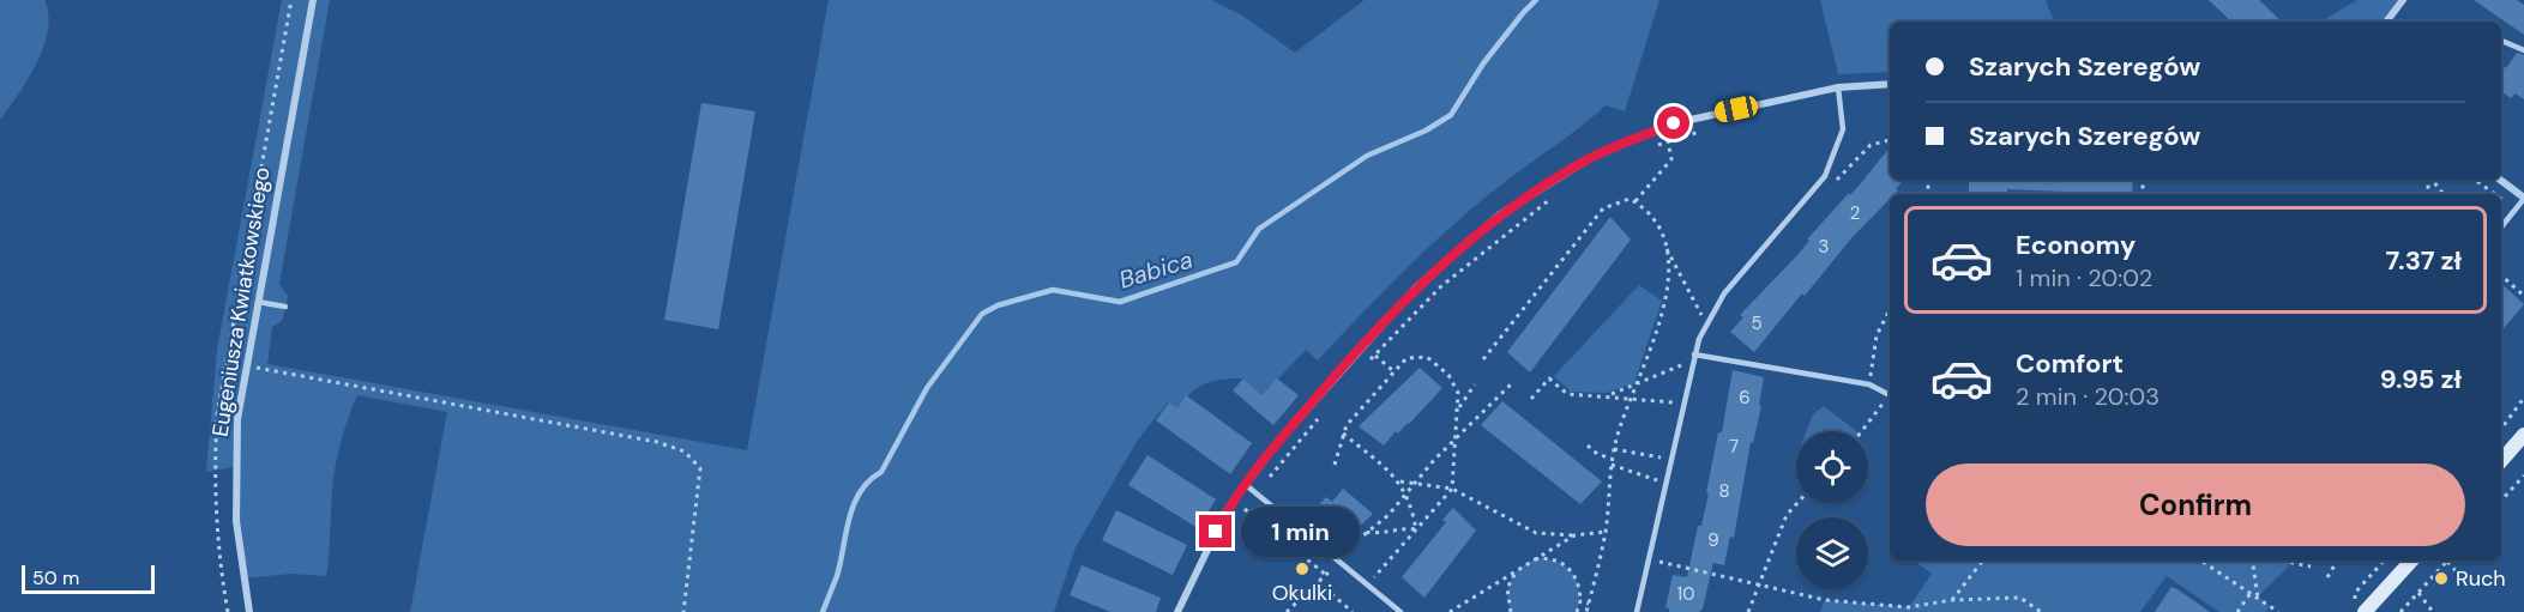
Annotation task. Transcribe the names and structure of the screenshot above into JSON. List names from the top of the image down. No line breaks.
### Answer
{"streets":{"street":["Eugeniusza Kwiatkowskiego"]},"water":["Babica"],"places":["Okulki","Ruch"],"house_numbers":["2","3","5","6","7","8","9","10"],"scale_bar":"50 m","page":{"banner":["Szarych Szeregów","Szarych Szeregów"],"list":[{"name":"Economy","note":"1 min · 20:02","value":"7.37 zł"},{"name":"Comfort","note":"2 min · 20:03","value":"9.95 zł"}],"buttons":"Confirm","bubble":"1 min","scale":"50 m"}}
